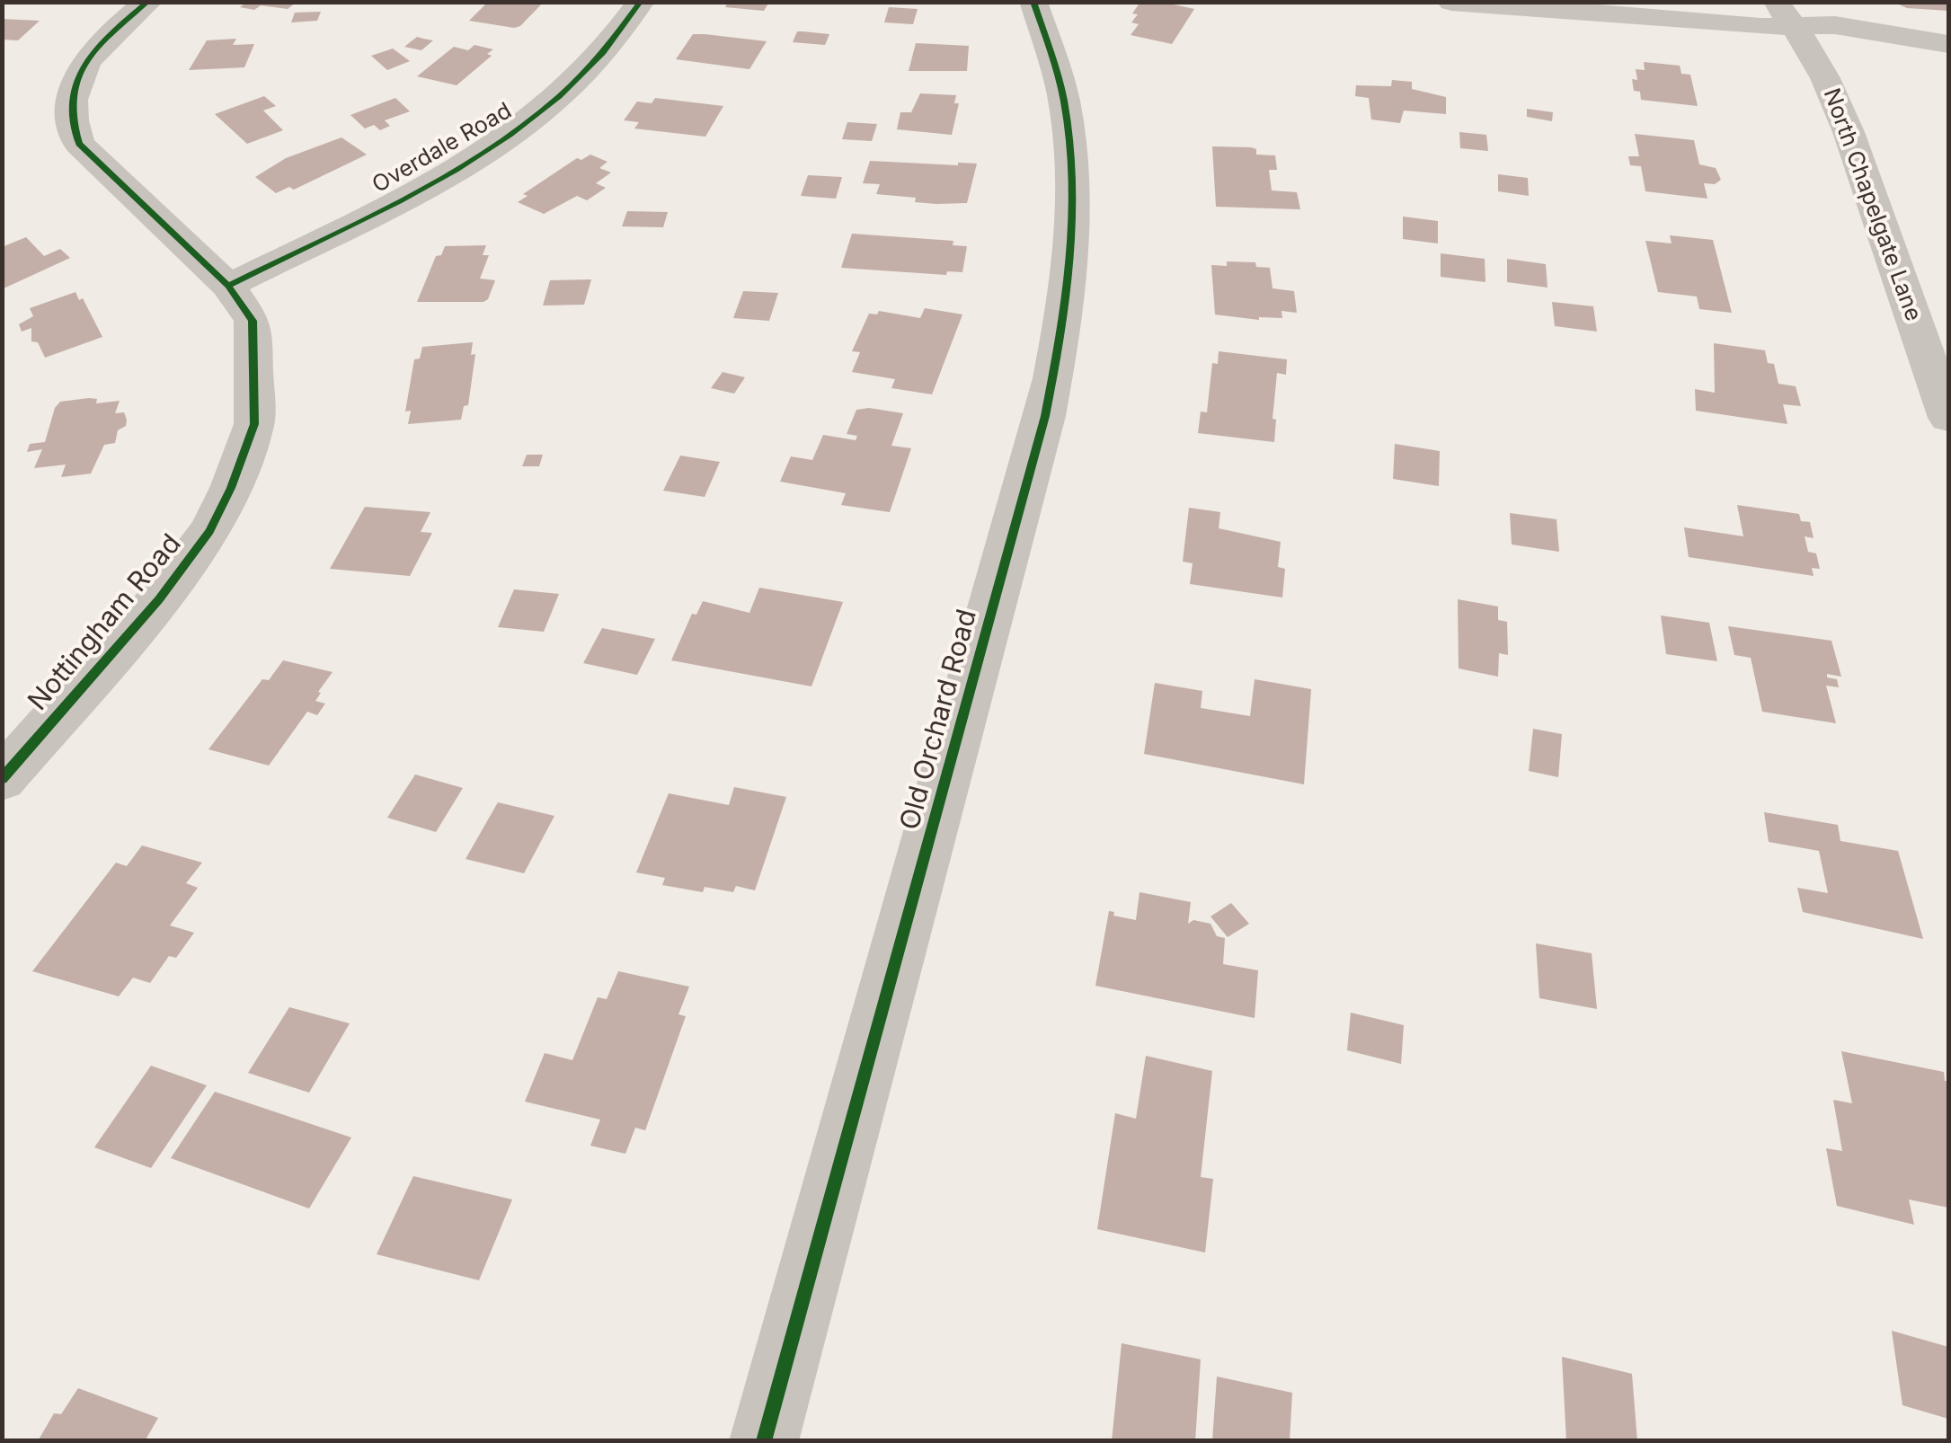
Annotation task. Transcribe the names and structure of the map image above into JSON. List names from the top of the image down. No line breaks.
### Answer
{"streets":{"street":["Overdale Road","North Chapelgate Lane","Nottingham Road","Old Orchard Road"]},"crossings":[["Overdale Road","Nottingham Road"]]}
